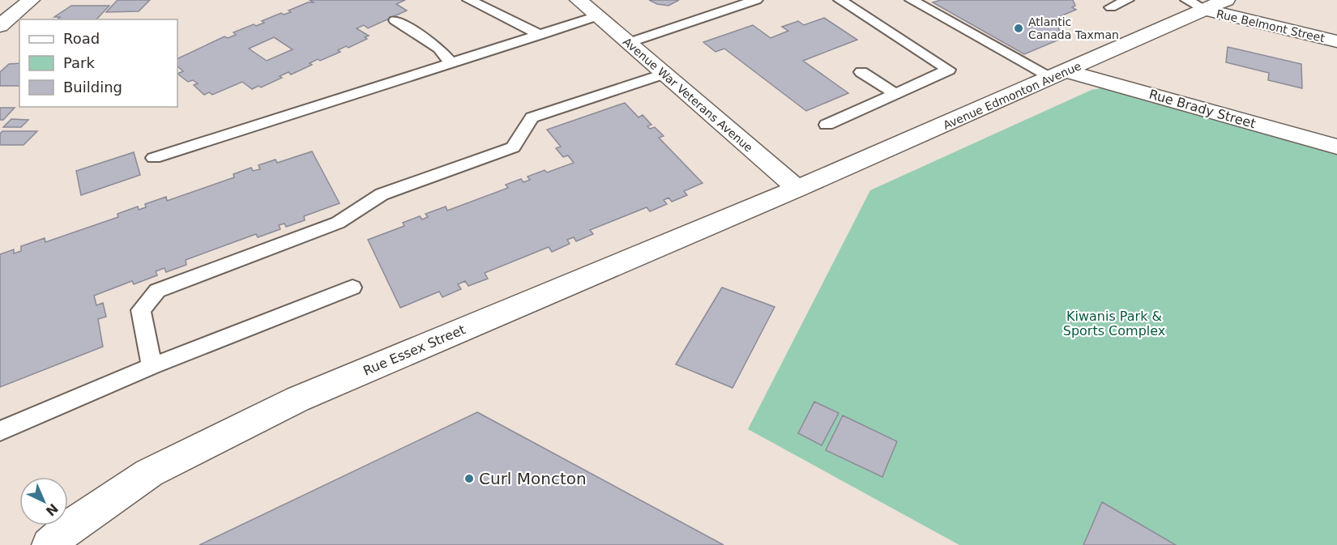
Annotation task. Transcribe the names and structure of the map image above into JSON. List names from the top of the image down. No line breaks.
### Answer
{"streets":{"street":["Rue Belmont Street","Avenue War Veterans Avenue","Avenue Edmonton Avenue","Rue Brady Street","Rue Essex Street"]},"crossings":[["Rue Belmont Street","Avenue Edmonton Avenue"],["Avenue War Veterans Avenue","Avenue Edmonton Avenue"],["Avenue War Veterans Avenue","Rue Essex Street"],["Avenue Edmonton Avenue","Rue Brady Street"],["Avenue Edmonton Avenue","Rue Essex Street"]],"parks":["Kiwanis Park & Sports Complex"],"places":["Atlantic Canada Taxman","Curl Moncton"],"legend":["Road","Park","Building"],"north":"bottom right"}
